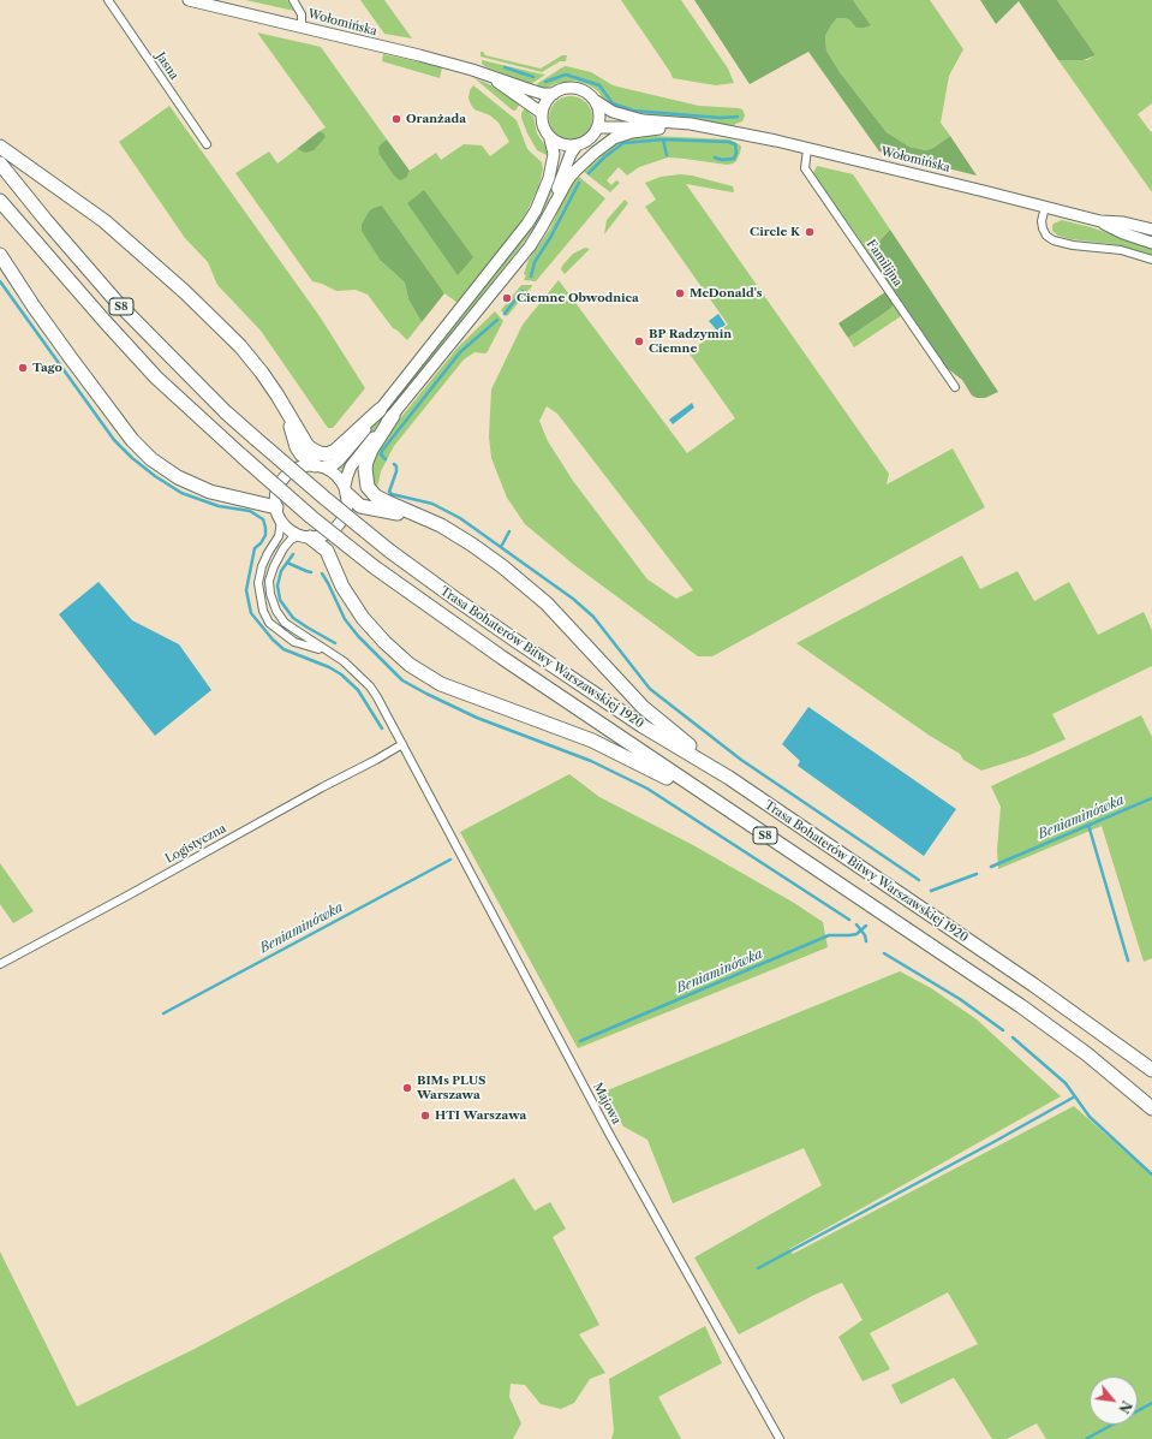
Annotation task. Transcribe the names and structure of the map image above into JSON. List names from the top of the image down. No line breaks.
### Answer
{"streets":{"highway":["S8","Trasa Bohaterów Bitwy Warszawskiej 1920"],"main road":["Wołomińska"],"street":["Jasna","Familijna","Logistyczna","Majowa"]},"crossings":[["Wołomińska","Familijna"],["Logistyczna","Majowa"]],"water":["Beniaminówka"],"places":["Oranżada","Circle K","McDonald's","Ciemne Obwodnica","BP Radzymin Ciemne","Tago","BIMs PLUS Warszawa","HTI Warszawa"],"north":"bottom right"}
